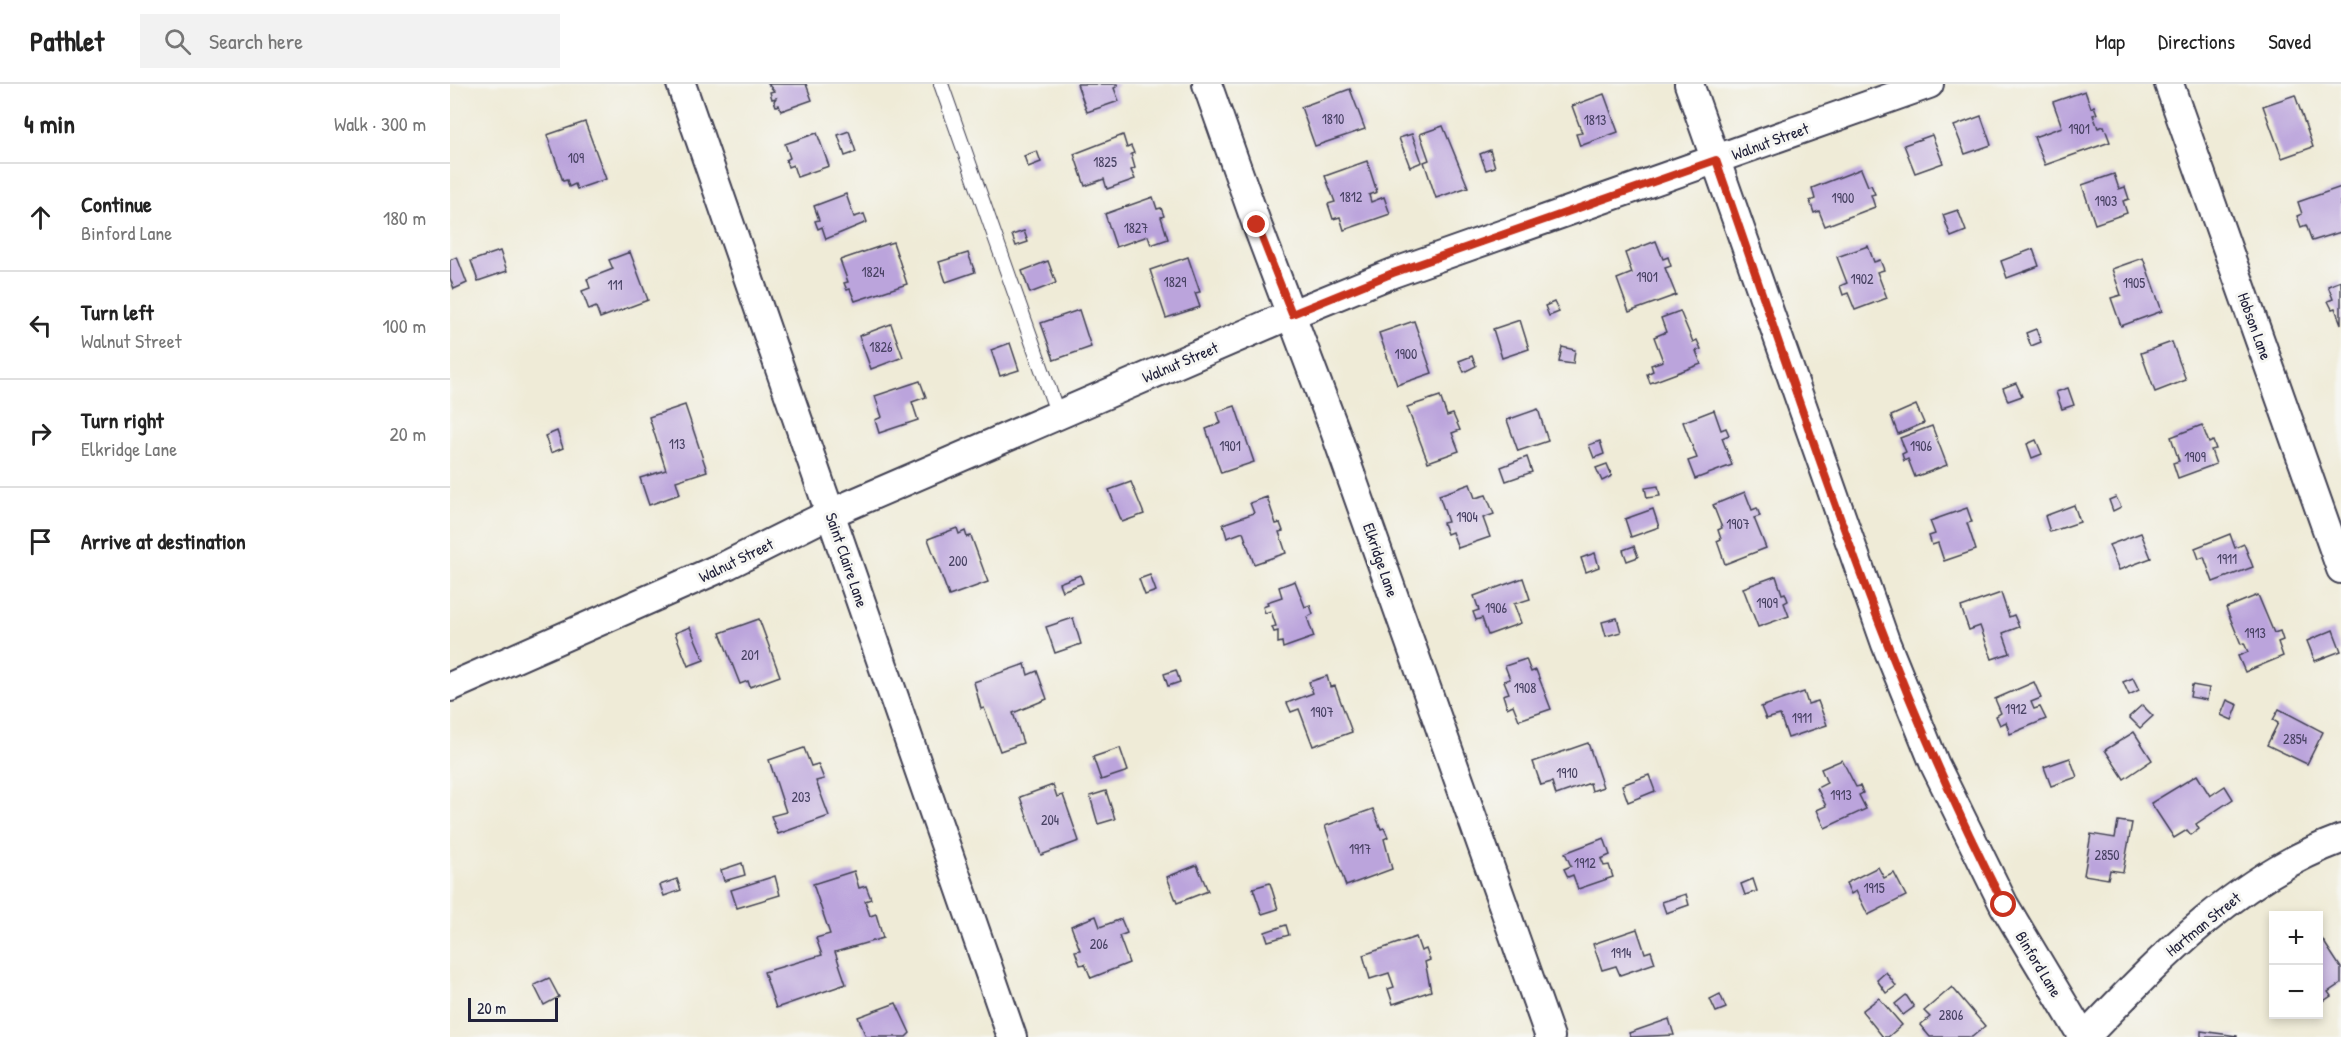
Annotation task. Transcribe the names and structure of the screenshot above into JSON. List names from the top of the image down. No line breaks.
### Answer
{"streets":{"street":["Walnut Street","Hobson Lane","Saint Claire Lane","Elkridge Lane","Hartman Street","Binford Lane"]},"crossings":[["Walnut Street","Saint Claire Lane"],["Walnut Street","Elkridge Lane"],["Walnut Street","Binford Lane"],["Hartman Street","Binford Lane"]],"house_numbers":["1810","1813","1901","109","1825","1812","1900","1903","1827","1824","1901","1902","1829","1905","111","1826","1900","113","1901","1906","1909","1904","1907","1911","200","1909","1906","1913","201","1908","1912","1907","1911","2854","1910","1913","203","204","1917","2850","1912","1915","206","1914","2806"],"scale_bar":"20 m","page":{"header":"Pathlet","search":"Search here","nav":["Map","Directions","Saved"],"heading":["4 min","Walk · 300 m"],"list":[["Continue","Binford Lane","180 m"],["Turn left","Walnut Street","100 m"],["Turn right","Elkridge Lane","20 m"],"Arrive at destination"],"map_buttons":["+","−"],"scale":"20 m"}}
